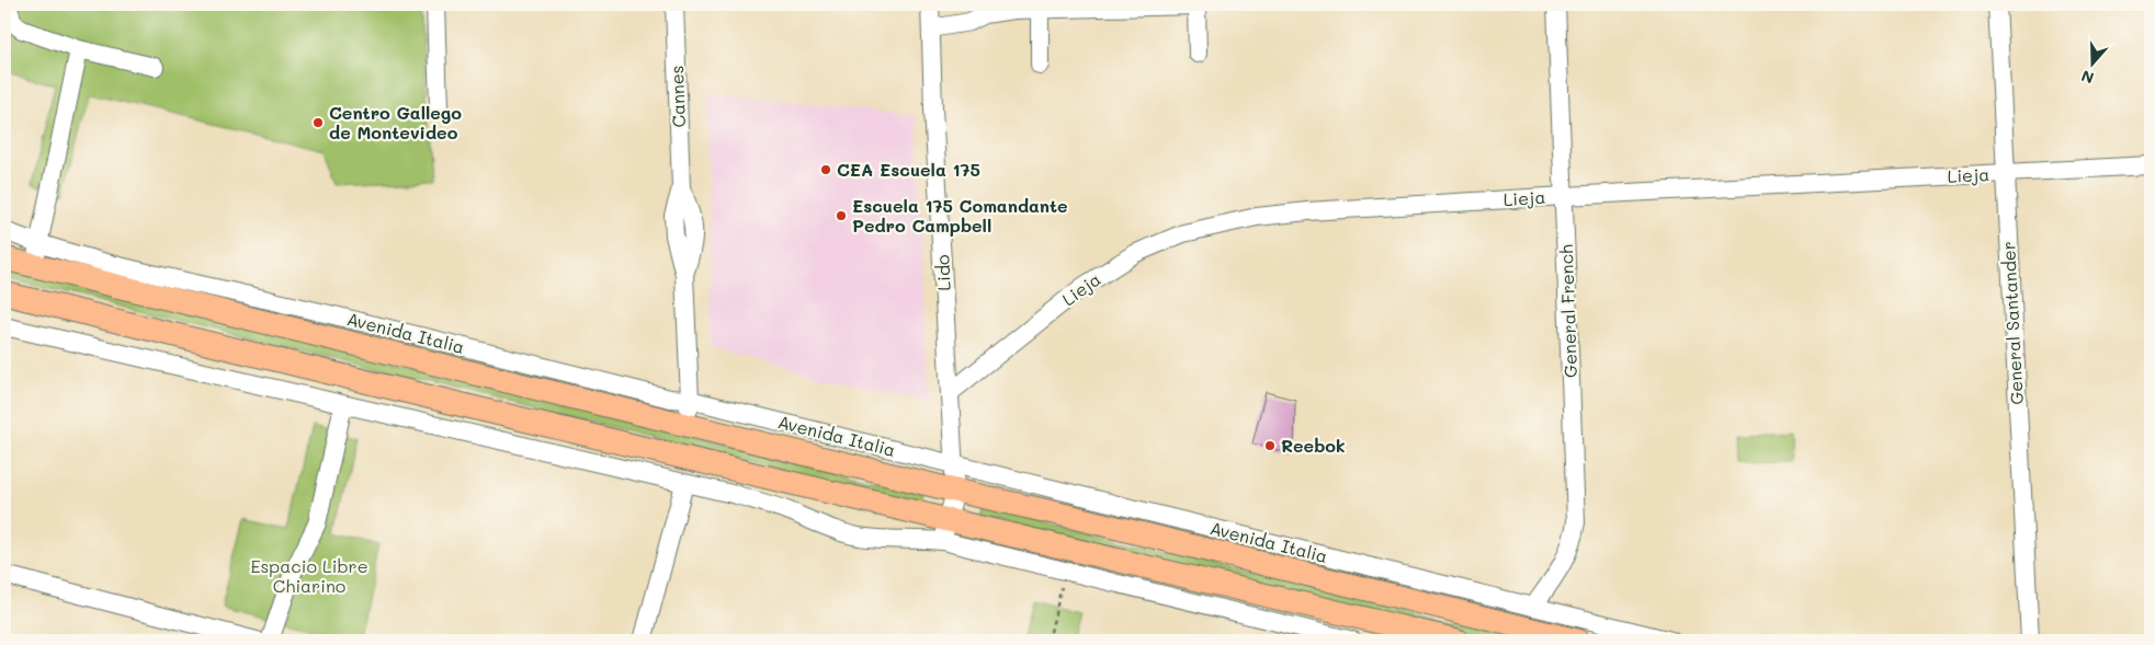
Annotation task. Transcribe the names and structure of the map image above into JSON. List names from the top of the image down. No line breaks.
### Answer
{"streets":{"main road":["Avenida Italia"],"street":["Cannes","Lieja","Lido","General French","General Santander"]},"crossings":[["Cannes","Avenida Italia"],["Lieja","Lido"],["Lieja","General French"],["Lieja","General Santander"],["Lido","Avenida Italia"],["General French","Avenida Italia"]],"parks":["Espacio Libre Chiarino"],"places":["Centro Gallego de Montevideo","CEA Escuela 175","Escuela 175 Comandante Pedro Campbell","Reebok"],"north":"bottom"}
